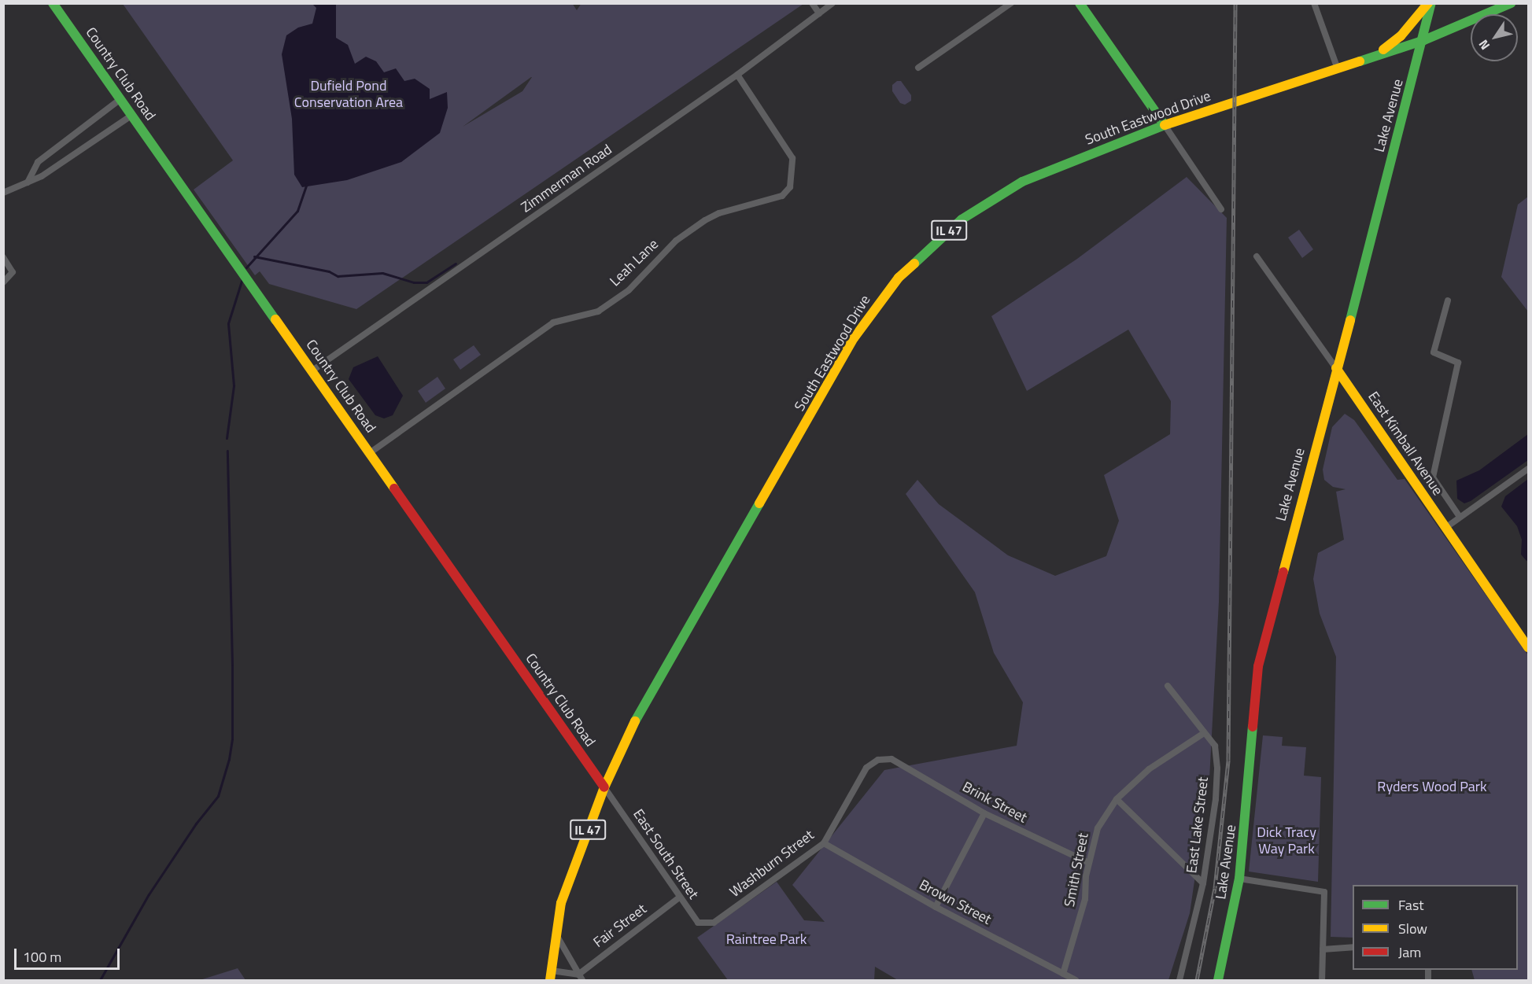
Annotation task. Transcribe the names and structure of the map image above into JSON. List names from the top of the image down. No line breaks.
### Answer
{"streets":{"street":["Country Club Road","Lake Avenue","South Eastwood Drive","Zimmerman Road","IL 47","Leah Lane","East Kimball Avenue","Brink Street","East Lake Street","East South Street","Washburn Street","Smith Street","Brown Street","Fair Street"]},"crossings":[["Country Club Road","South Eastwood Drive"],["Country Club Road","Zimmerman Road"],["Country Club Road","Leah Lane"],["Country Club Road","East South Street"],["Lake Avenue","South Eastwood Drive"],["Lake Avenue","East Kimball Avenue"],["South Eastwood Drive","East South Street"],["Zimmerman Road","Leah Lane"],["Brink Street","Washburn Street"],["Brink Street","Smith Street"],["East Lake Street","Smith Street"],["East South Street","Washburn Street"],["East South Street","Fair Street"],["Washburn Street","Brown Street"],["Smith Street","Brown Street"]],"parks":["Dufield Pond Conservation Area","Ryders Wood Park","Dick Tracy Way Park","Raintree Park"],"legend":["Fast","Slow","Jam"],"scale_bar":"100 m","north":"bottom left"}
